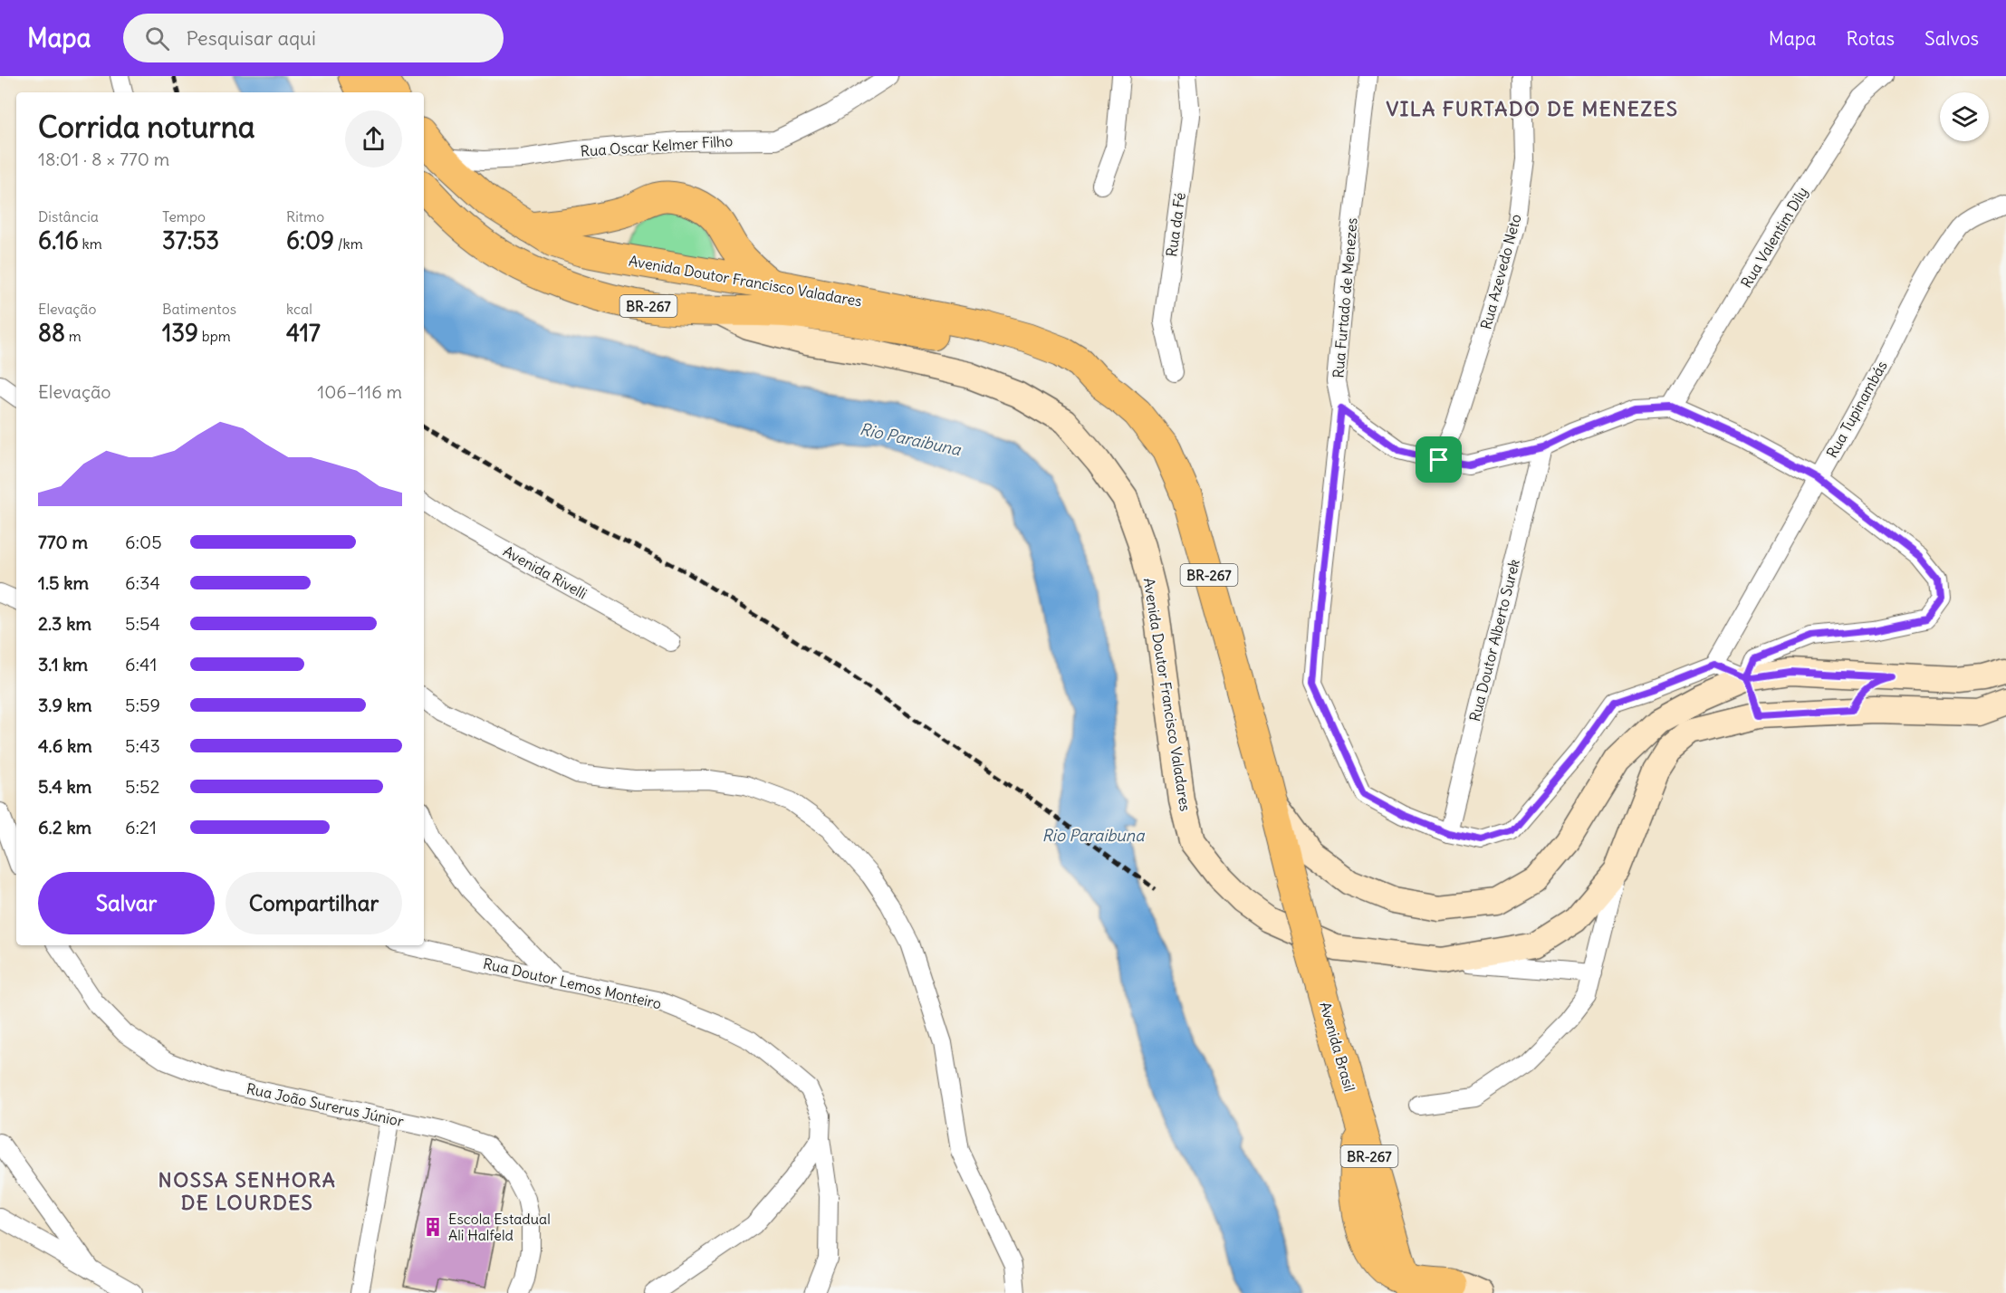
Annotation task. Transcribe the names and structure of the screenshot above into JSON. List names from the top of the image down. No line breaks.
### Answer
{"streets":{"highway":["Avenida Doutor Francisco Valadares","BR-267","Avenida Brasil"],"street":["Rua Oscar Kelmer Filho","Rua da Fé","Rua Valentim Dily","Rua Azevedo Neto","Rua Furtado de Menezes","Rua Tupinambás","Avenida Rivelli","Rua Doutor Alberto Surek","Rua Doutor Lemos Monteiro","Rua João Surerus Júnior"]},"crossings":[["Rua Oscar Kelmer Filho","Avenida Doutor Francisco Valadares"],["Avenida Doutor Francisco Valadares","BR-267"],["Avenida Doutor Francisco Valadares","Avenida Brasil"],["Rua Furtado de Menezes","Rua Tupinambás"],["Rua Furtado de Menezes","Rua Doutor Alberto Surek"]],"districts":["VILA FURTADO DE MENEZES","NOSSA SENHORA DE LOURDES"],"water":["Rio Paraibuna"],"places":{"building":["Escola Estadual Ali Halfeld"]},"page":{"header":"Mapa","search":"Pesquisar aqui","nav":["Mapa","Rotas","Salvos"],"heading":["Corrida noturna","18:01 · 8 × 770 m"],"stats":[["Distância","6.16 km"],["Tempo","37:53"],["Ritmo","6:09 /km"],["Elevação","88 m"],["Batimentos","139 bpm"],["kcal","417"]],"chart":["Elevação","106–116 m"],"list":[{"name":"770 m","note":"6:05"},{"name":"1.5 km","note":"6:34"},{"name":"2.3 km","note":"5:54"},{"name":"3.1 km","note":"6:41"},{"name":"3.9 km","note":"5:59"},{"name":"4.6 km","note":"5:43"},{"name":"5.4 km","note":"5:52"},{"name":"6.2 km","note":"6:21"}],"buttons":["Salvar","Compartilhar"]}}
